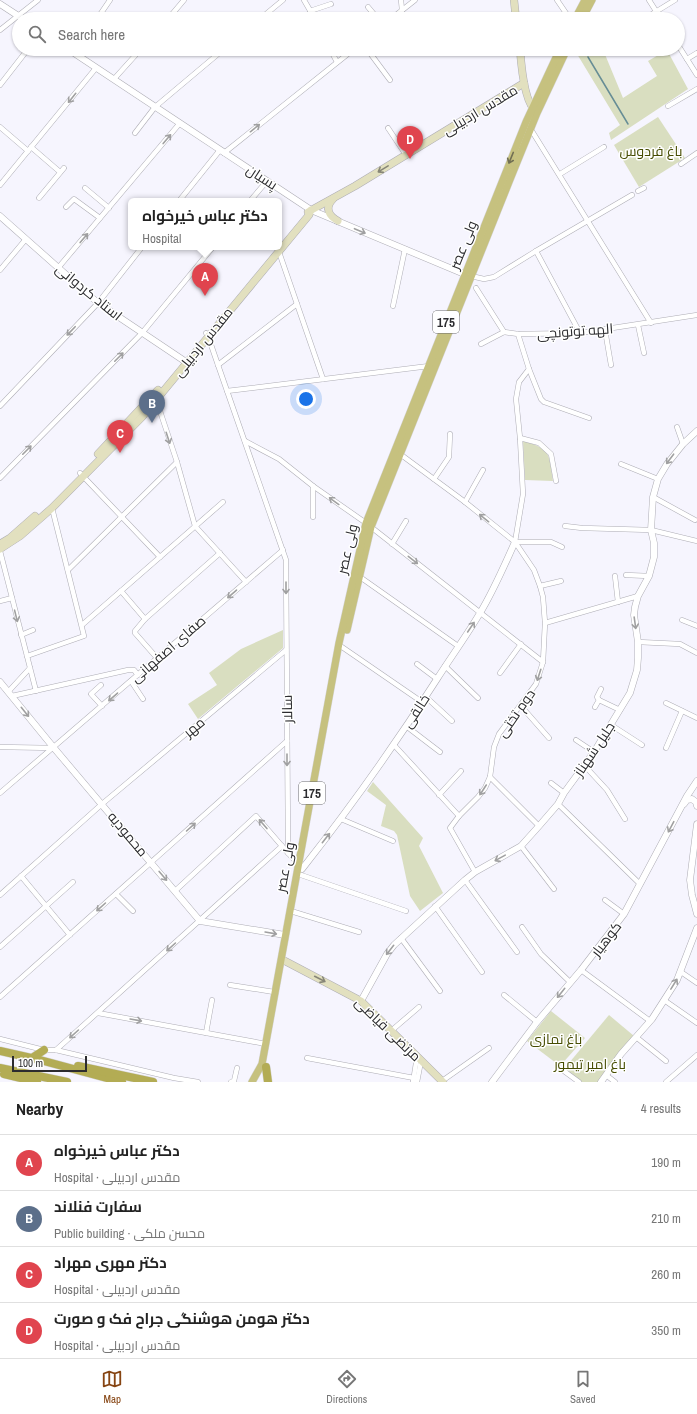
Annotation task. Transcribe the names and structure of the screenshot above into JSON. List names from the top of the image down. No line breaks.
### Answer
{"streets":{"main road":["مقدس اردبیلی","ولی عصر","175","مرتضی فیاضی"],"street":["پسیان","استاد کردوانی","الهه توتونچی","صفای اصفهانی","سالار","خالقی","دوم تختی","مهر","جلیل شهناز","محمودیه","کوهیار"]},"crossings":[["مقدس اردبیلی","پسیان"],["مقدس اردبیلی","استاد کردوانی"],["مقدس اردبیلی","سالار"],["پسیان","ولی عصر"],["ولی عصر","خالقی"],["ولی عصر","دوم تختی"],["ولی عصر","مرتضی فیاضی"],["صفای اصفهانی","سالار"],["صفای اصفهانی","محمودیه"],["سالار","مهر"],["خالقی","دوم تختی"],["دوم تختی","جلیل شهناز"],["مهر","محمودیه"],["جلیل شهناز","مرتضی فیاضی"]],"one_way":["سالار","کوهیار","مرتضی فیاضی"],"parks":["باغ فردوس","باغ نمازی","باغ امیر تیمور"],"scale_bar":"100 m","page":{"search":"Search here","pins":["D","A","B","C"],"popup":["دکتر عباس خیرخواه","Hospital"],"scale":"100 m","heading":["Nearby","4 results"],"list":[{"mark":"A","name":"دکتر عباس خیرخواه","note":"Hospital · مقدس اردبیلی","value":"190 m"},{"mark":"B","name":"سفارت فنلاند","note":"Public building · محسن ملکی","value":"210 m"},{"mark":"C","name":"دکتر مهری مهراد","note":"Hospital · مقدس اردبیلی","value":"260 m"},{"mark":"D","name":"دکتر هومن هوشنگی جراح فک و صورت","note":"Hospital · مقدس اردبیلی","value":"350 m"}],"nav":["Map","Directions","Saved"]}}
